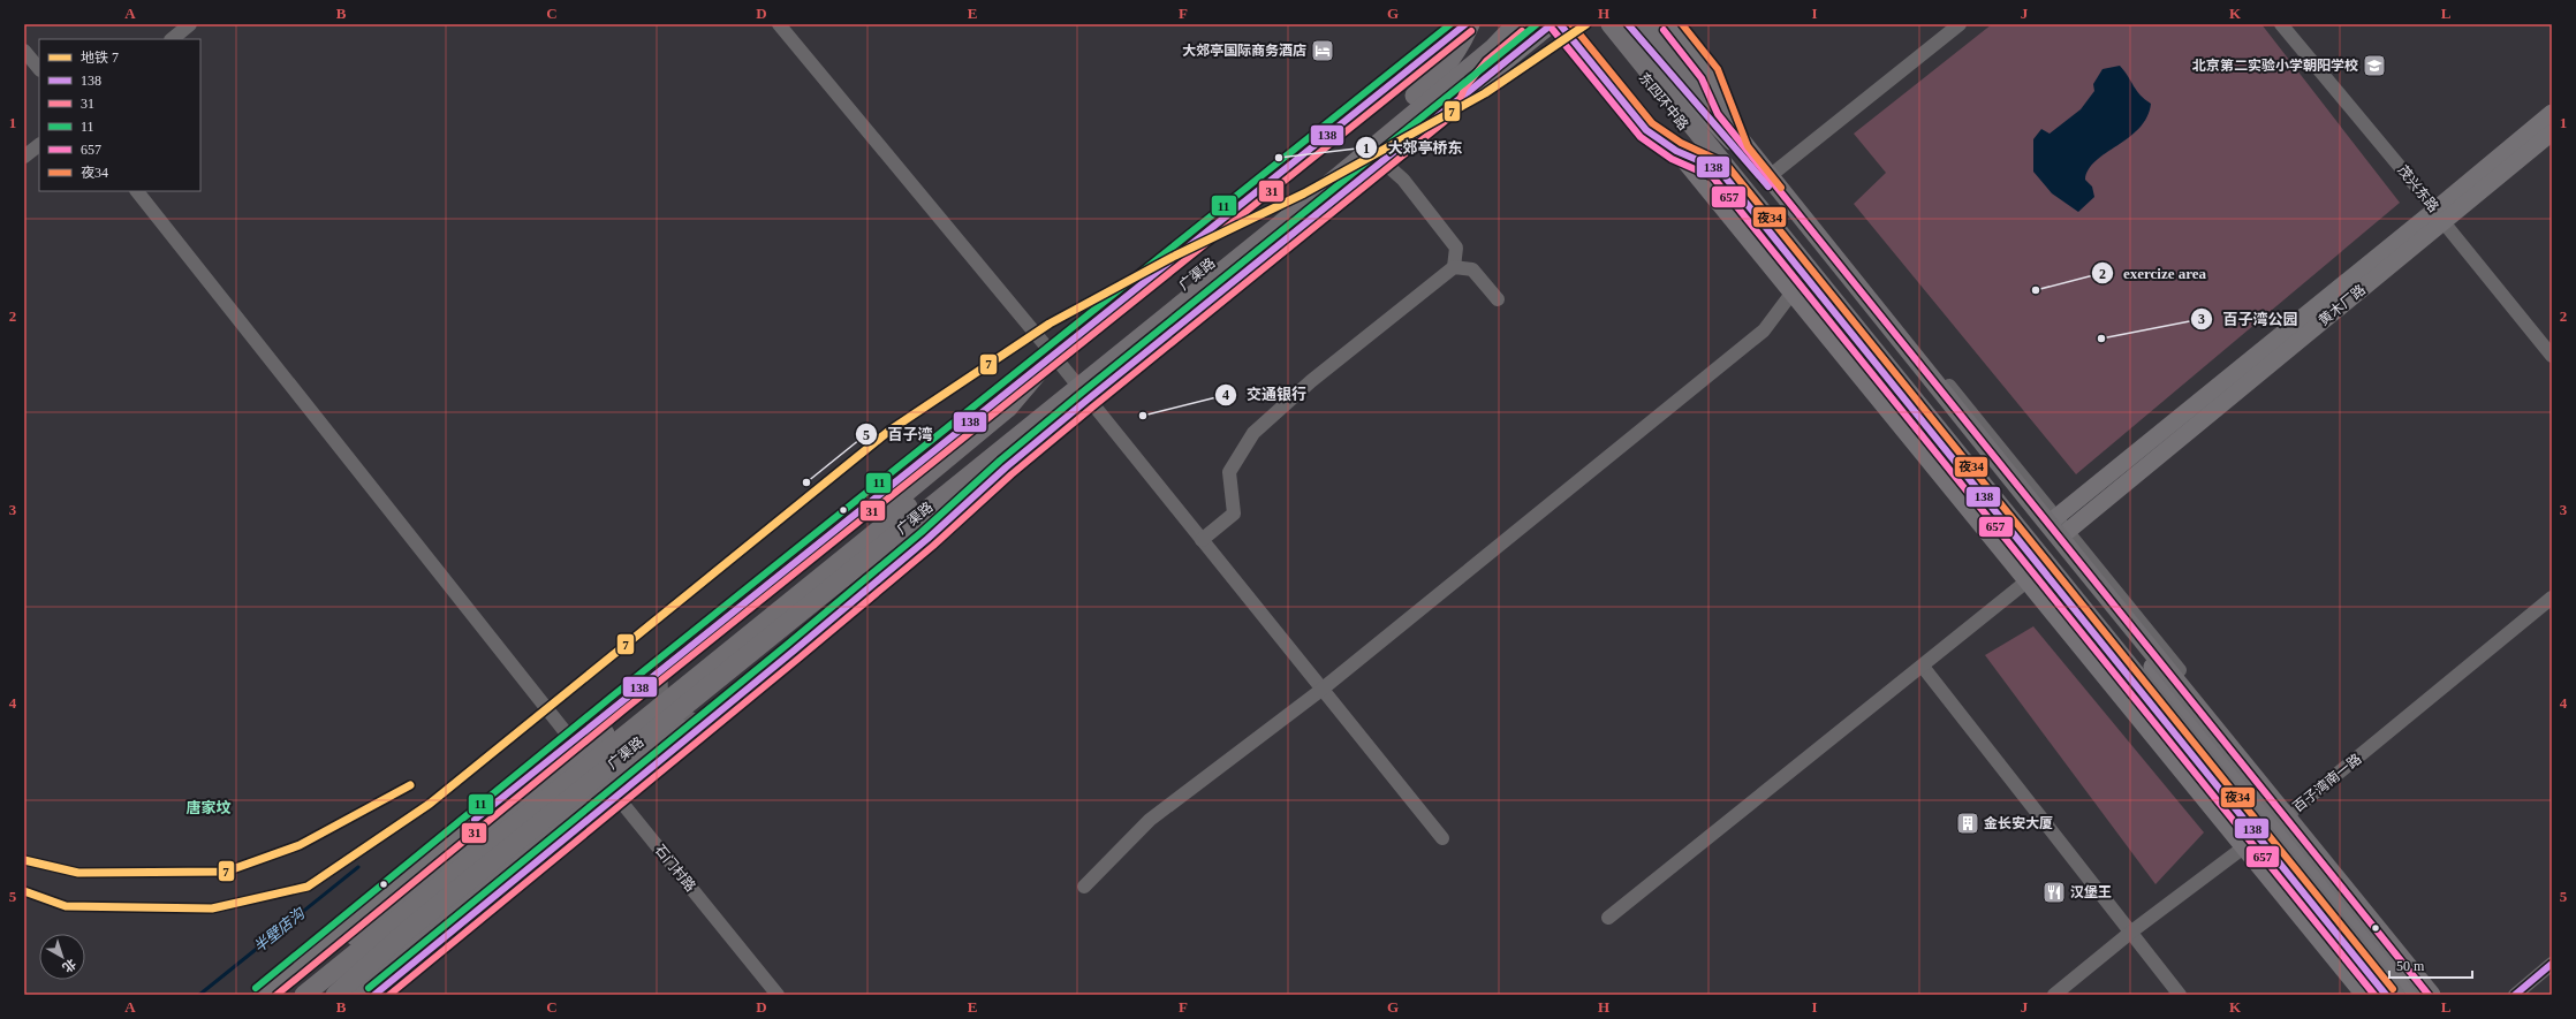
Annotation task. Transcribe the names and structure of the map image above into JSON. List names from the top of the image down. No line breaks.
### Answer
{"streets":{"highway":["东四环中路","广渠路"],"main road":["黄木厂路"],"street":["茂兴东路","百子湾南一路","石门村路"]},"crossings":[["东四环中路","百子湾南一路"],["茂兴东路","黄木厂路"],["广渠路","石门村路"]],"districts":["唐家坟"],"water":["半壁店沟"],"places":{"hotel":["大郊亭国际商务酒店"],"school or university":["北京第二实验小学朝阳学校"],"other":["大郊亭桥东","exercize area","百子湾公园","交通银行","百子湾"],"building":["金长安大厦"],"restaurant":["汉堡王"]},"lines":["metro line 7","transit line 138","transit line 11","transit line 夜34","transit line 657","transit line 31"],"legend":["地铁 7","138","31","11","657","夜34"],"scale_bar":"50 m","north":"bottom right","grid":{"columns":["A","B","C","D","E","F","G","H","I","J","K","L"],"rows":["1","2","3","4","5"]}}
